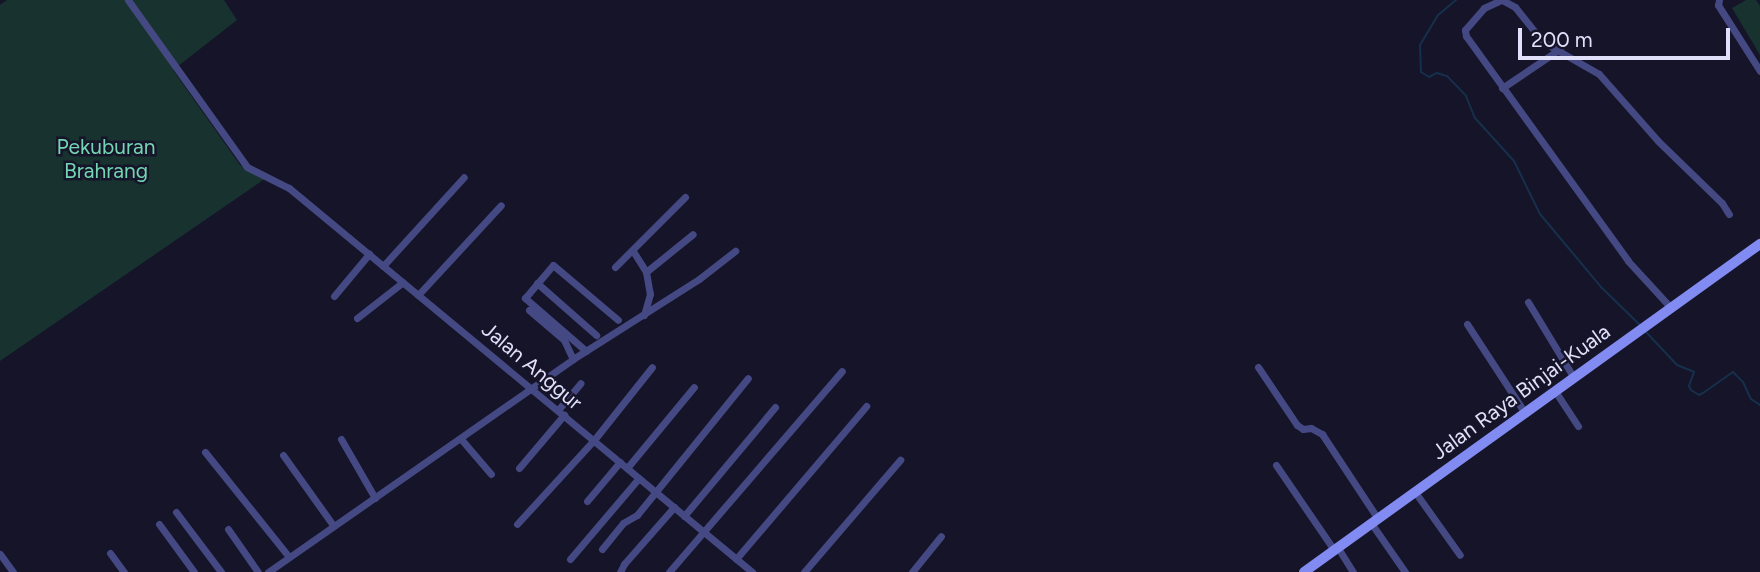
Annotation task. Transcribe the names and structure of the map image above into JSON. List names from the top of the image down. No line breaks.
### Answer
{"streets":{"main road":["Jalan Raya Binjai-Kuala"],"street":["Jalan Anggur"]},"parks":["Pekuburan Brahrang"],"scale_bar":"200 m"}
